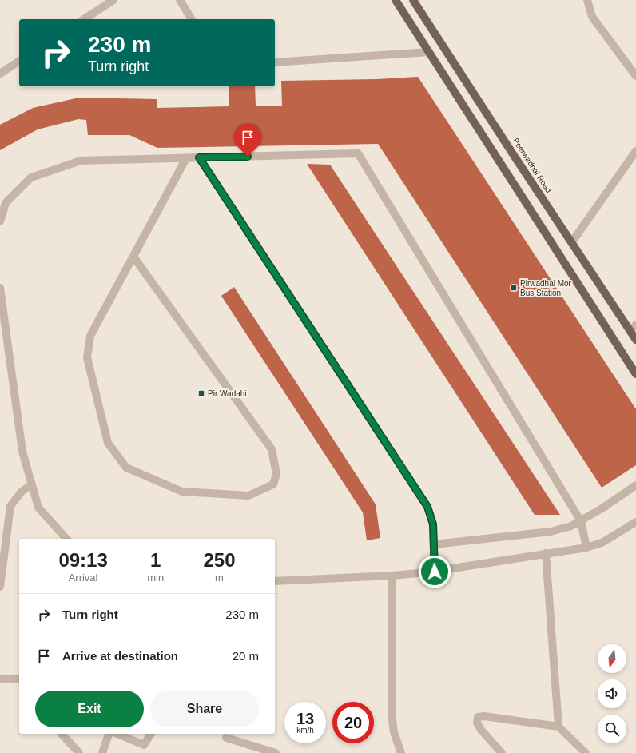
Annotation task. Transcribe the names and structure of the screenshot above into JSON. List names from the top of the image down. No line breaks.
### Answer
{"streets":{"main road":["Peerwadhai Road"]},"places":{"transit":["Pirwadhai Mor Bus Station","Pir Wadahi"]},"north":"bottom","page":{"turn":["230 m","Turn right"],"eta":["09:13","Arrival","1","min","250","m"],"list":[{"name":"Turn right","value":"230 m"},{"name":"Arrive at destination","value":"20 m"}],"buttons":["Exit","Share"],"speed":"13 km/h","limit":"20"}}
